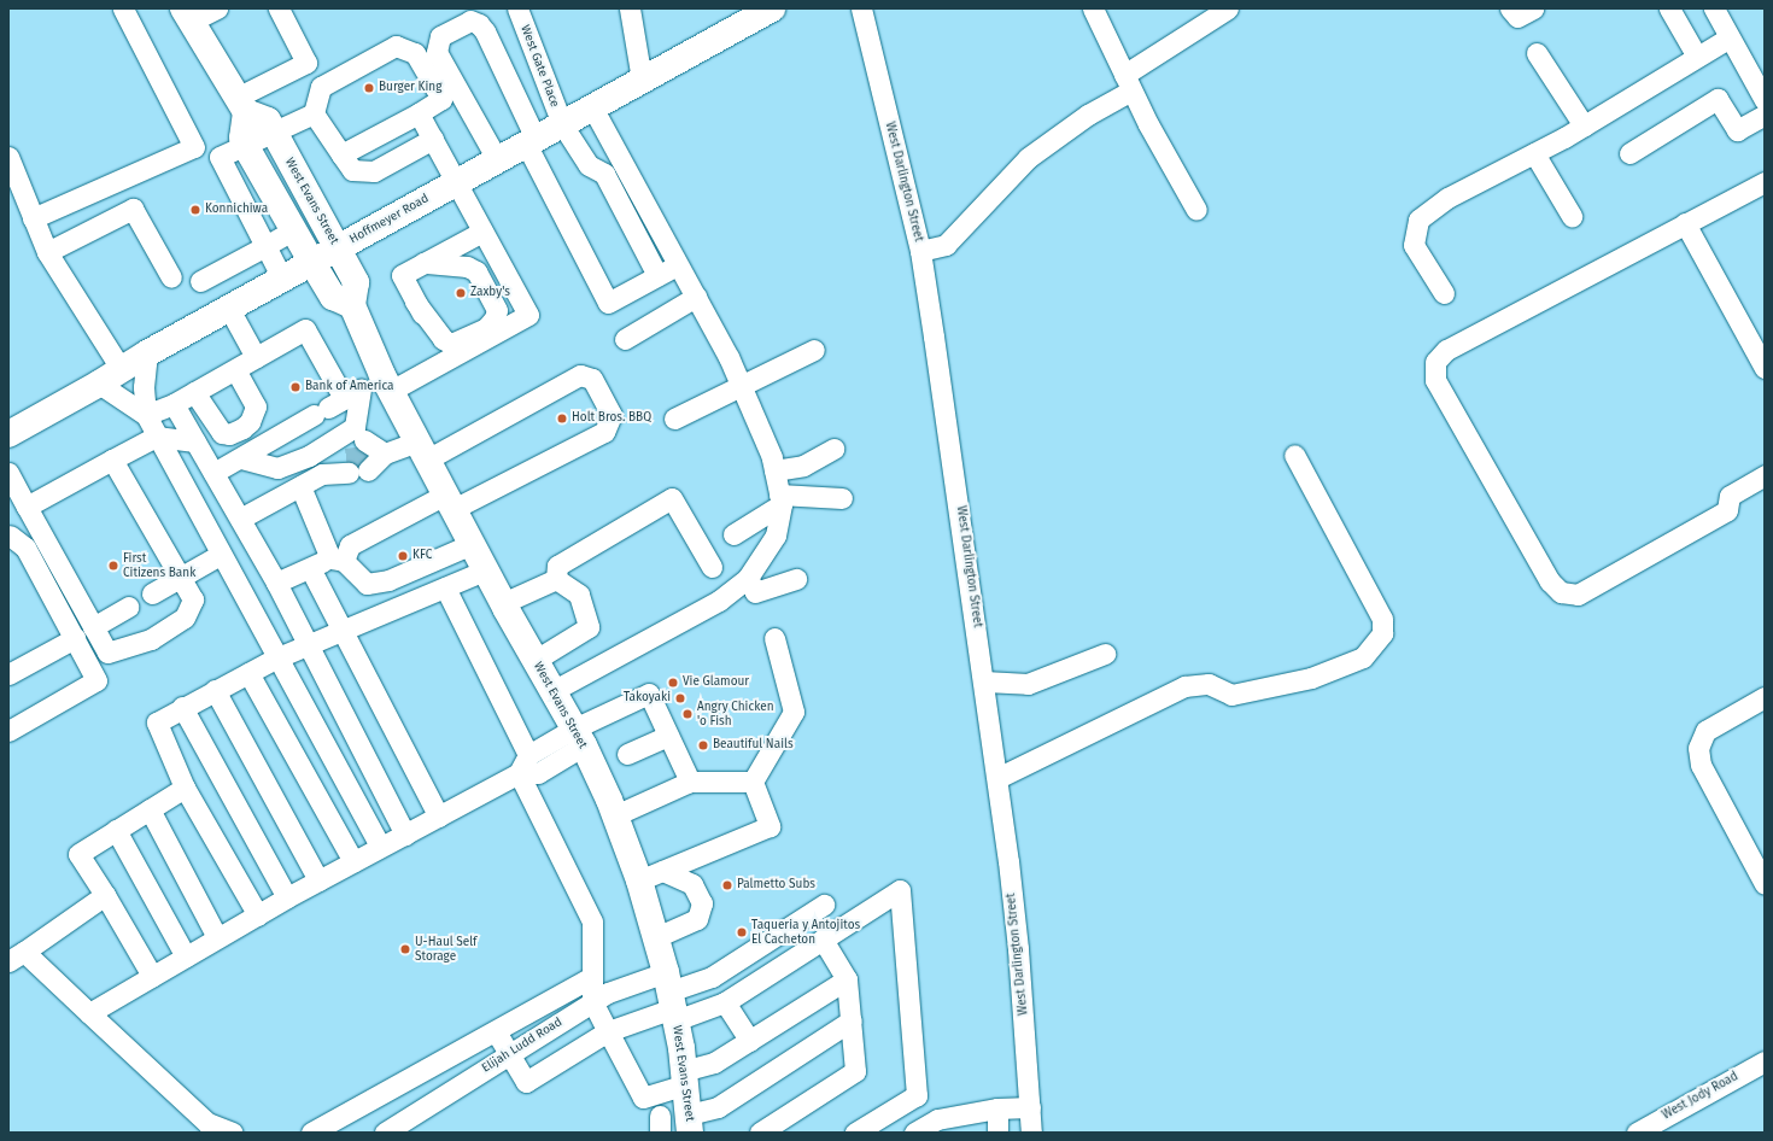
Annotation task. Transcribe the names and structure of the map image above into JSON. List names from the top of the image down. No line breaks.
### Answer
{"streets":{"main road":["West Evans Street","Hoffmeyer Road"],"street":["West Gate Place","West Darlington Street","Elijah Ludd Road","West Jody Road"]},"crossings":[["West Gate Place","Hoffmeyer Road"],["West Evans Street","Hoffmeyer Road"],["West Evans Street","Elijah Ludd Road"]],"places":["Burger King","Konnichiwa","Zaxby's","Bank of America","Holt Bros. BBQ","KFC","First Citizens Bank","Vie Glamour","Takoyaki","Angry Chicken 'o Fish","Beautiful Nails","Palmetto Subs","Taqueria y Antojitos El Cacheton","U-Haul Self Storage"]}
